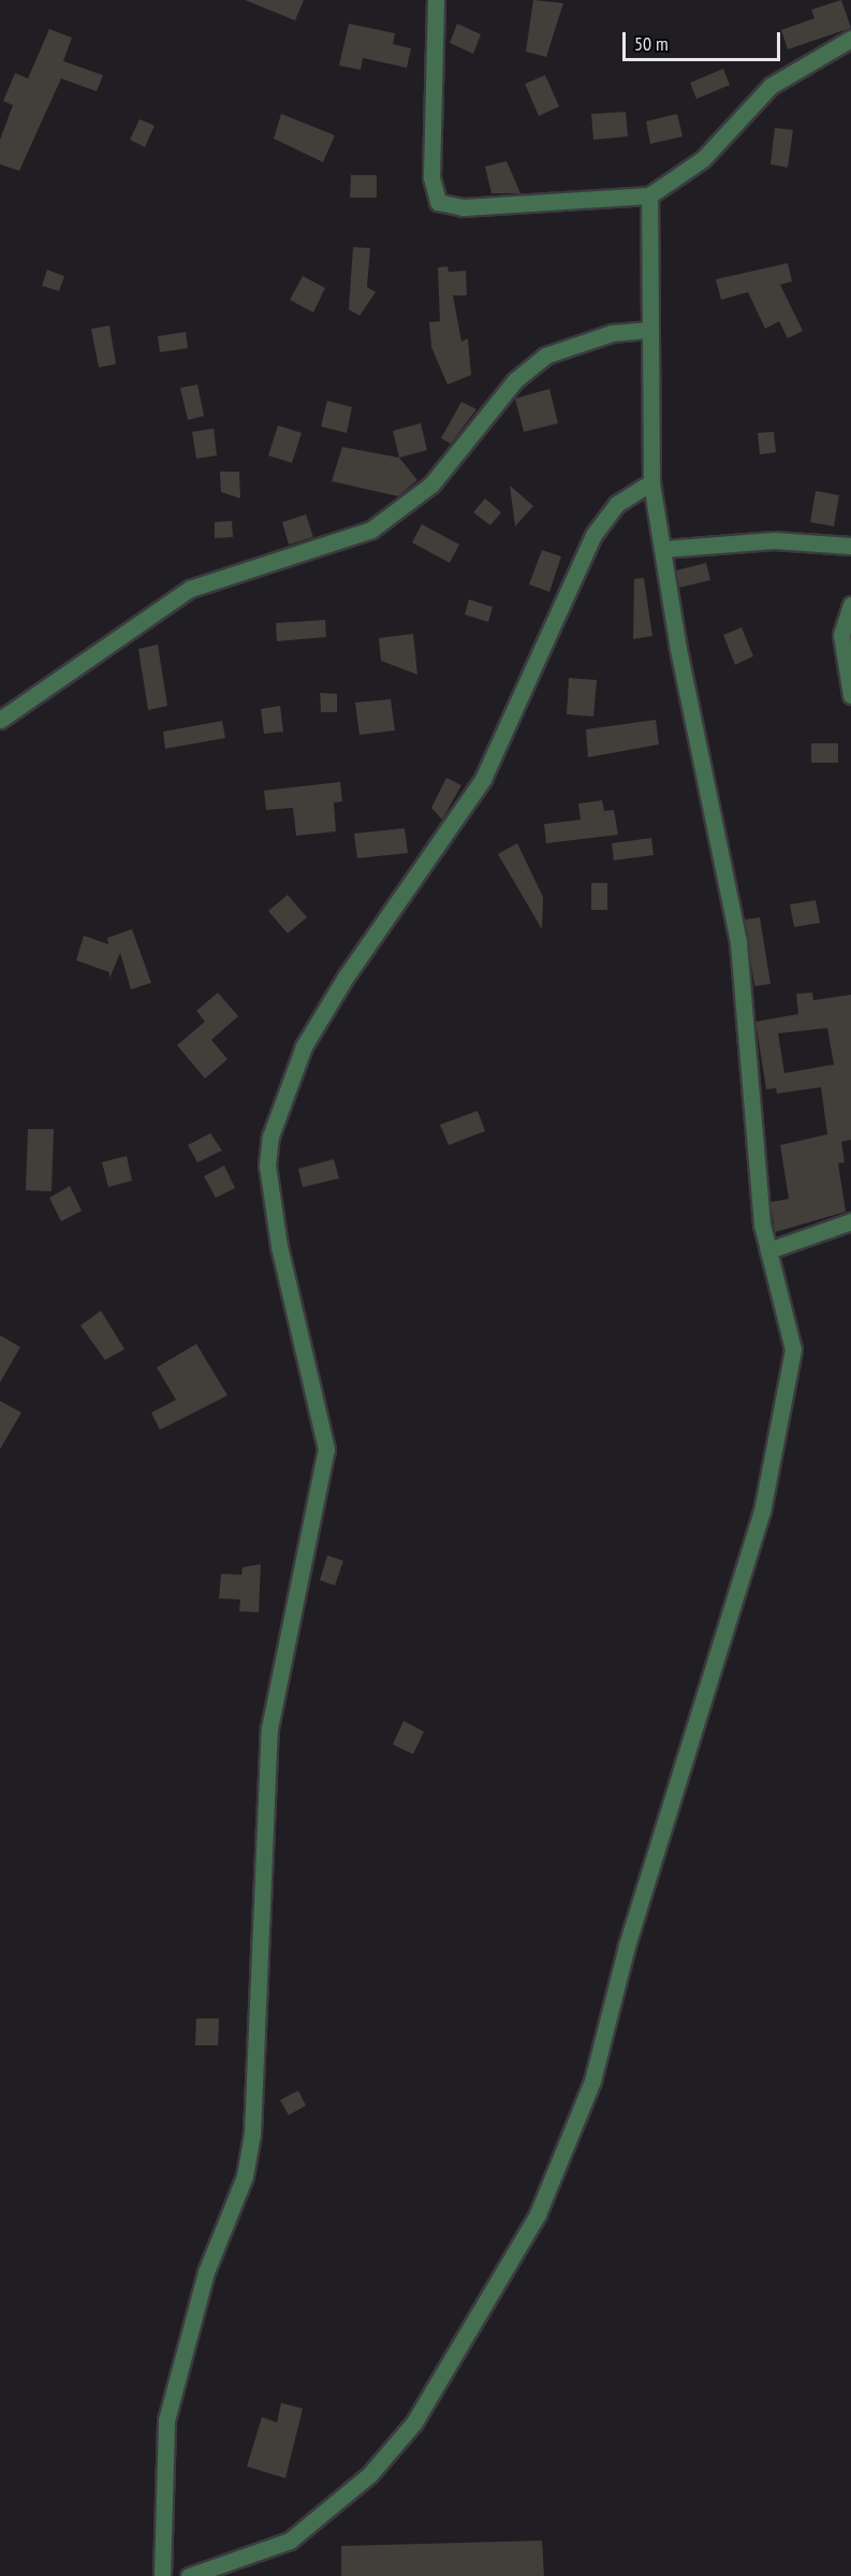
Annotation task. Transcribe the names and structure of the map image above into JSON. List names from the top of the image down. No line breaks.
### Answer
{"scale_bar":"50 m"}
